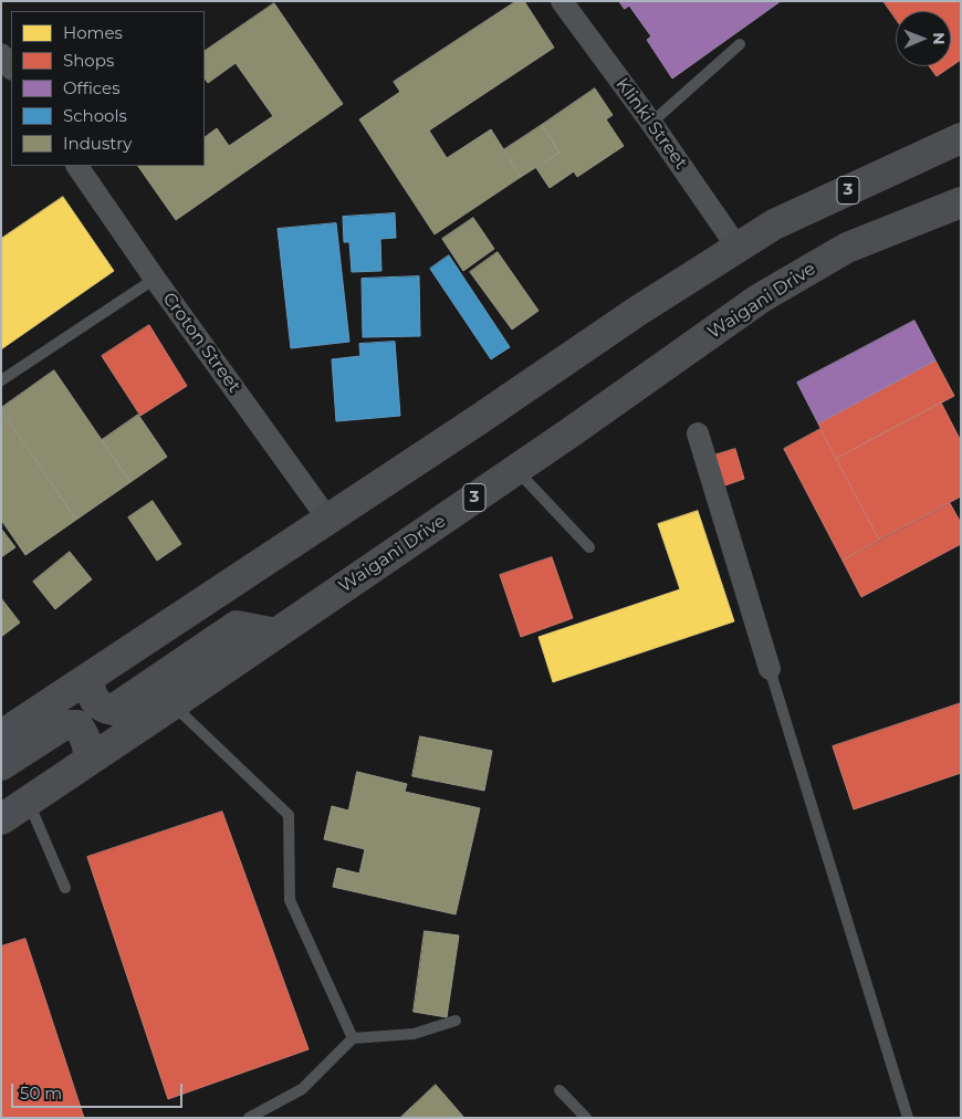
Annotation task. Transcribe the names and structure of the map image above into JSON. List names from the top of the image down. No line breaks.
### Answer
{"streets":{"highway":["3","Waigani Drive"],"street":["Klinki Street","Croton Street"]},"crossings":[["Klinki Street","3"],["3","Croton Street"]],"legend":["Homes","Shops","Offices","Schools","Industry"],"scale_bar":"50 m","north":"right"}
